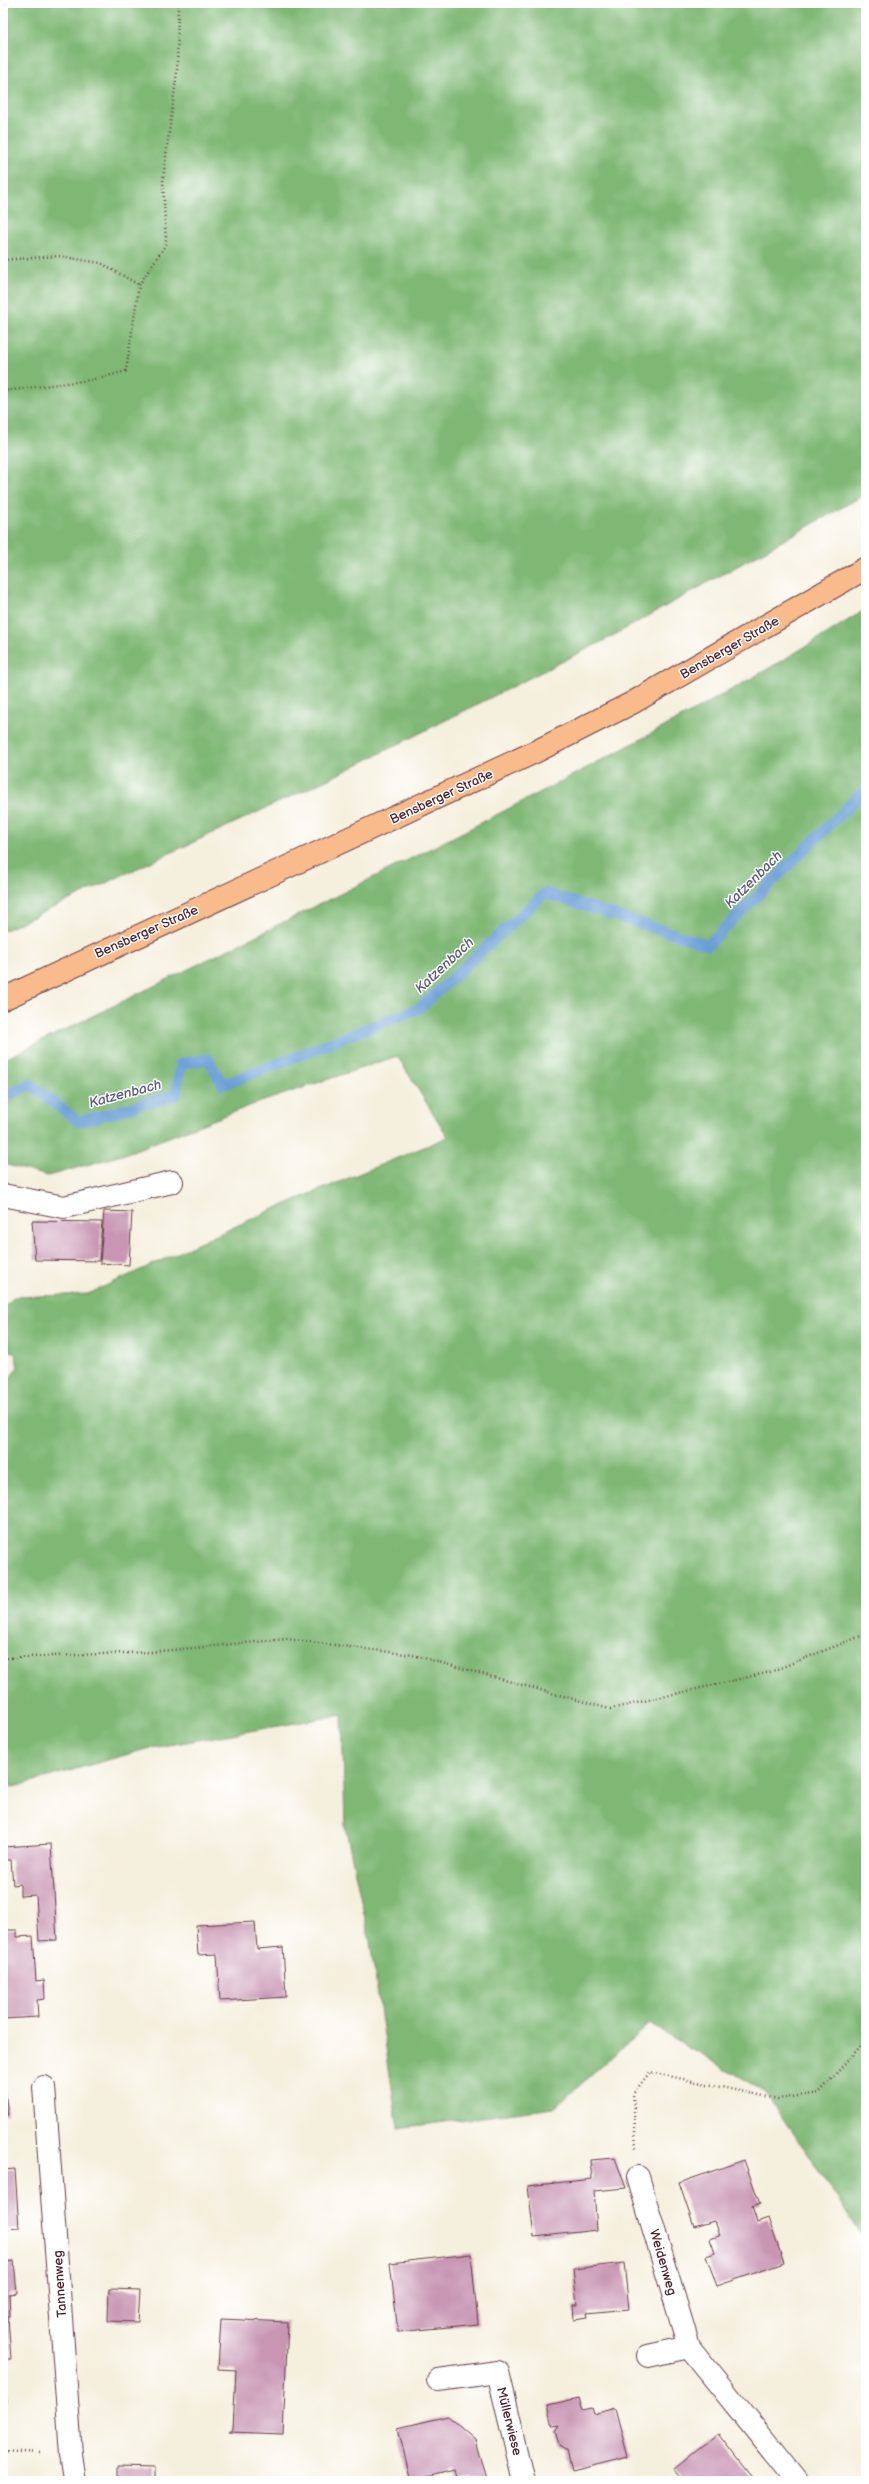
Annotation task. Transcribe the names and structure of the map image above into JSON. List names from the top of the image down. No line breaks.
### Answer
{"streets":{"main road":["Bensberger Straße"],"street":["Weidenweg","Tannenweg","Müllerwiese"]},"water":["Katzenbach"]}
